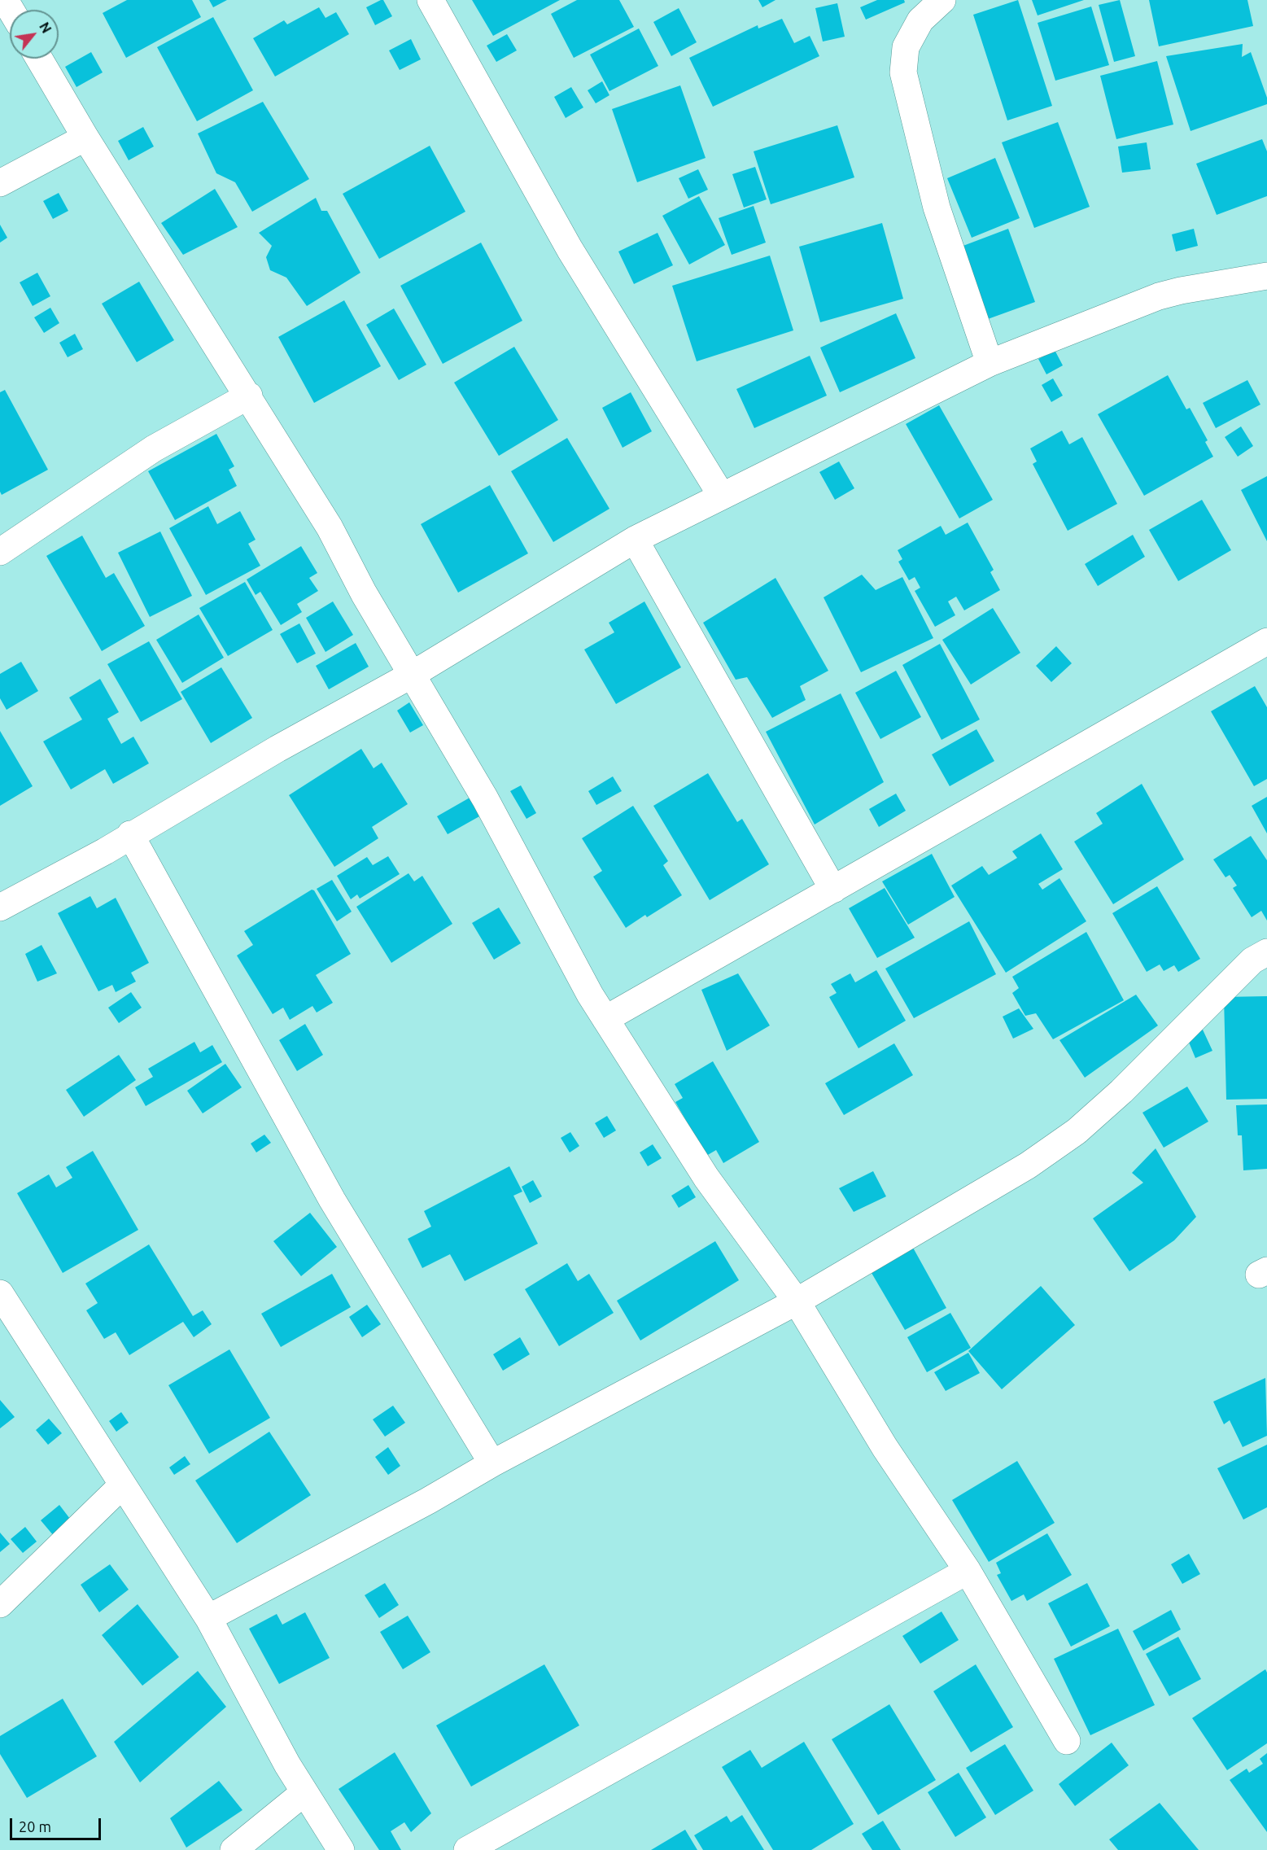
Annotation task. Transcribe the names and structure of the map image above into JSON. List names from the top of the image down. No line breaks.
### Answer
{"scale_bar":"20 m","north":"top right"}
